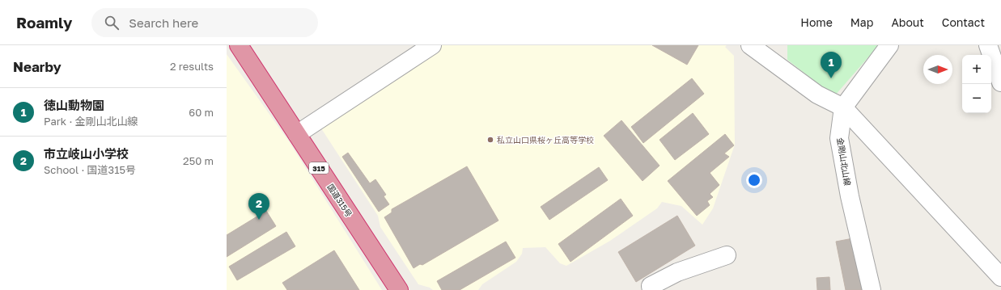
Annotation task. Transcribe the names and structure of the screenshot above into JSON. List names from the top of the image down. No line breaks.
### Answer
{"streets":{"highway":["315","国道315号"],"street":["金剛山北山線"]},"places":["私立山口県桜ヶ丘高等学校"],"north":"right","page":{"header":"Roamly","search":"Search here","nav":["Home","Map","About","Contact"],"heading":["Nearby","2 results"],"pins":["1","2"],"map_buttons":["+","−"],"list":[{"mark":"1","name":"徳山動物園","note":"Park · 金剛山北山線","value":"60 m"},{"mark":"2","name":"市立岐山小学校","note":"School · 国道315号","value":"250 m"}]}}
